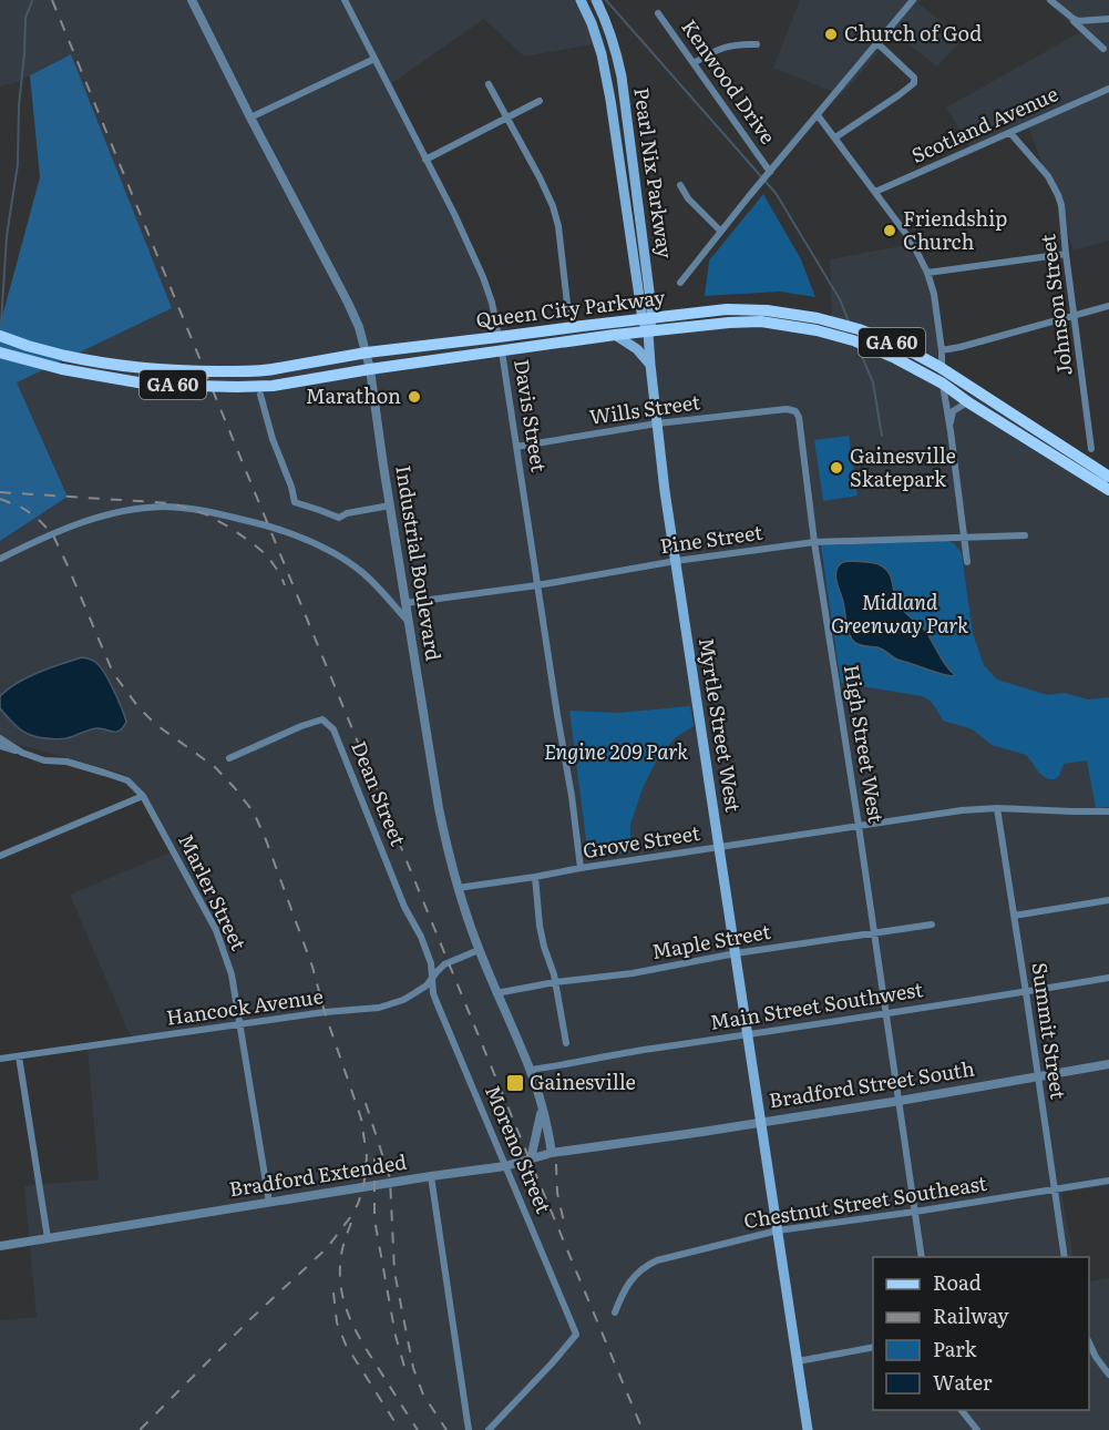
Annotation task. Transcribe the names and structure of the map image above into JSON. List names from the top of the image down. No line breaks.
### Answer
{"streets":{"main road":["Pearl Nix Parkway","Queen City Parkway","GA 60","Davis Street","Myrtle Street West"],"street":["Kenwood Drive","Scotland Avenue","Johnson Street","Wills Street","Pine Street","Industrial Boulevard","High Street West","Dean Street","Grove Street","Marler Street","Maple Street","Main Street Southwest","Hancock Avenue","Summit Street","Bradford Street South","Moreno Street","Bradford Extended","Chestnut Street Southeast"]},"crossings":[["Scotland Avenue","Johnson Street"],["Pearl Nix Parkway","Queen City Parkway"],["Pearl Nix Parkway","Myrtle Street West"],["Queen City Parkway","Davis Street"],["Queen City Parkway","Industrial Boulevard"],["Queen City Parkway","Myrtle Street West"],["Wills Street","Davis Street"],["Wills Street","Myrtle Street West"],["Wills Street","High Street West"],["Davis Street","Pine Street"],["Davis Street","Grove Street"],["Pine Street","Industrial Boulevard"],["Pine Street","Myrtle Street West"],["Pine Street","High Street West"],["Industrial Boulevard","Grove Street"],["Industrial Boulevard","Maple Street"],["Industrial Boulevard","Main Street Southwest"],["Industrial Boulevard","Hancock Avenue"],["Industrial Boulevard","Bradford Extended"],["Myrtle Street West","Grove Street"],["Myrtle Street West","Maple Street"],["Myrtle Street West","Main Street Southwest"],["Myrtle Street West","Bradford Street South"],["Myrtle Street West","Chestnut Street Southeast"],["High Street West","Grove Street"],["High Street West","Maple Street"],["High Street West","Main Street Southwest"],["High Street West","Bradford Street South"],["High Street West","Chestnut Street Southeast"],["Dean Street","Hancock Avenue"],["Dean Street","Moreno Street"],["Grove Street","Summit Street"],["Marler Street","Hancock Avenue"],["Marler Street","Bradford Extended"],["Main Street Southwest","Summit Street"],["Hancock Avenue","Moreno Street"],["Summit Street","Bradford Street South"],["Summit Street","Chestnut Street Southeast"],["Bradford Street South","Bradford Extended"],["Moreno Street","Bradford Extended"]],"parks":["Midland Greenway Park","Engine 209 Park"],"places":{"other":["Church of God","Friendship Church","Marathon","Gainesville Skatepark"],"transit":["Gainesville"]},"legend":["Road","Railway","Park","Water"]}
